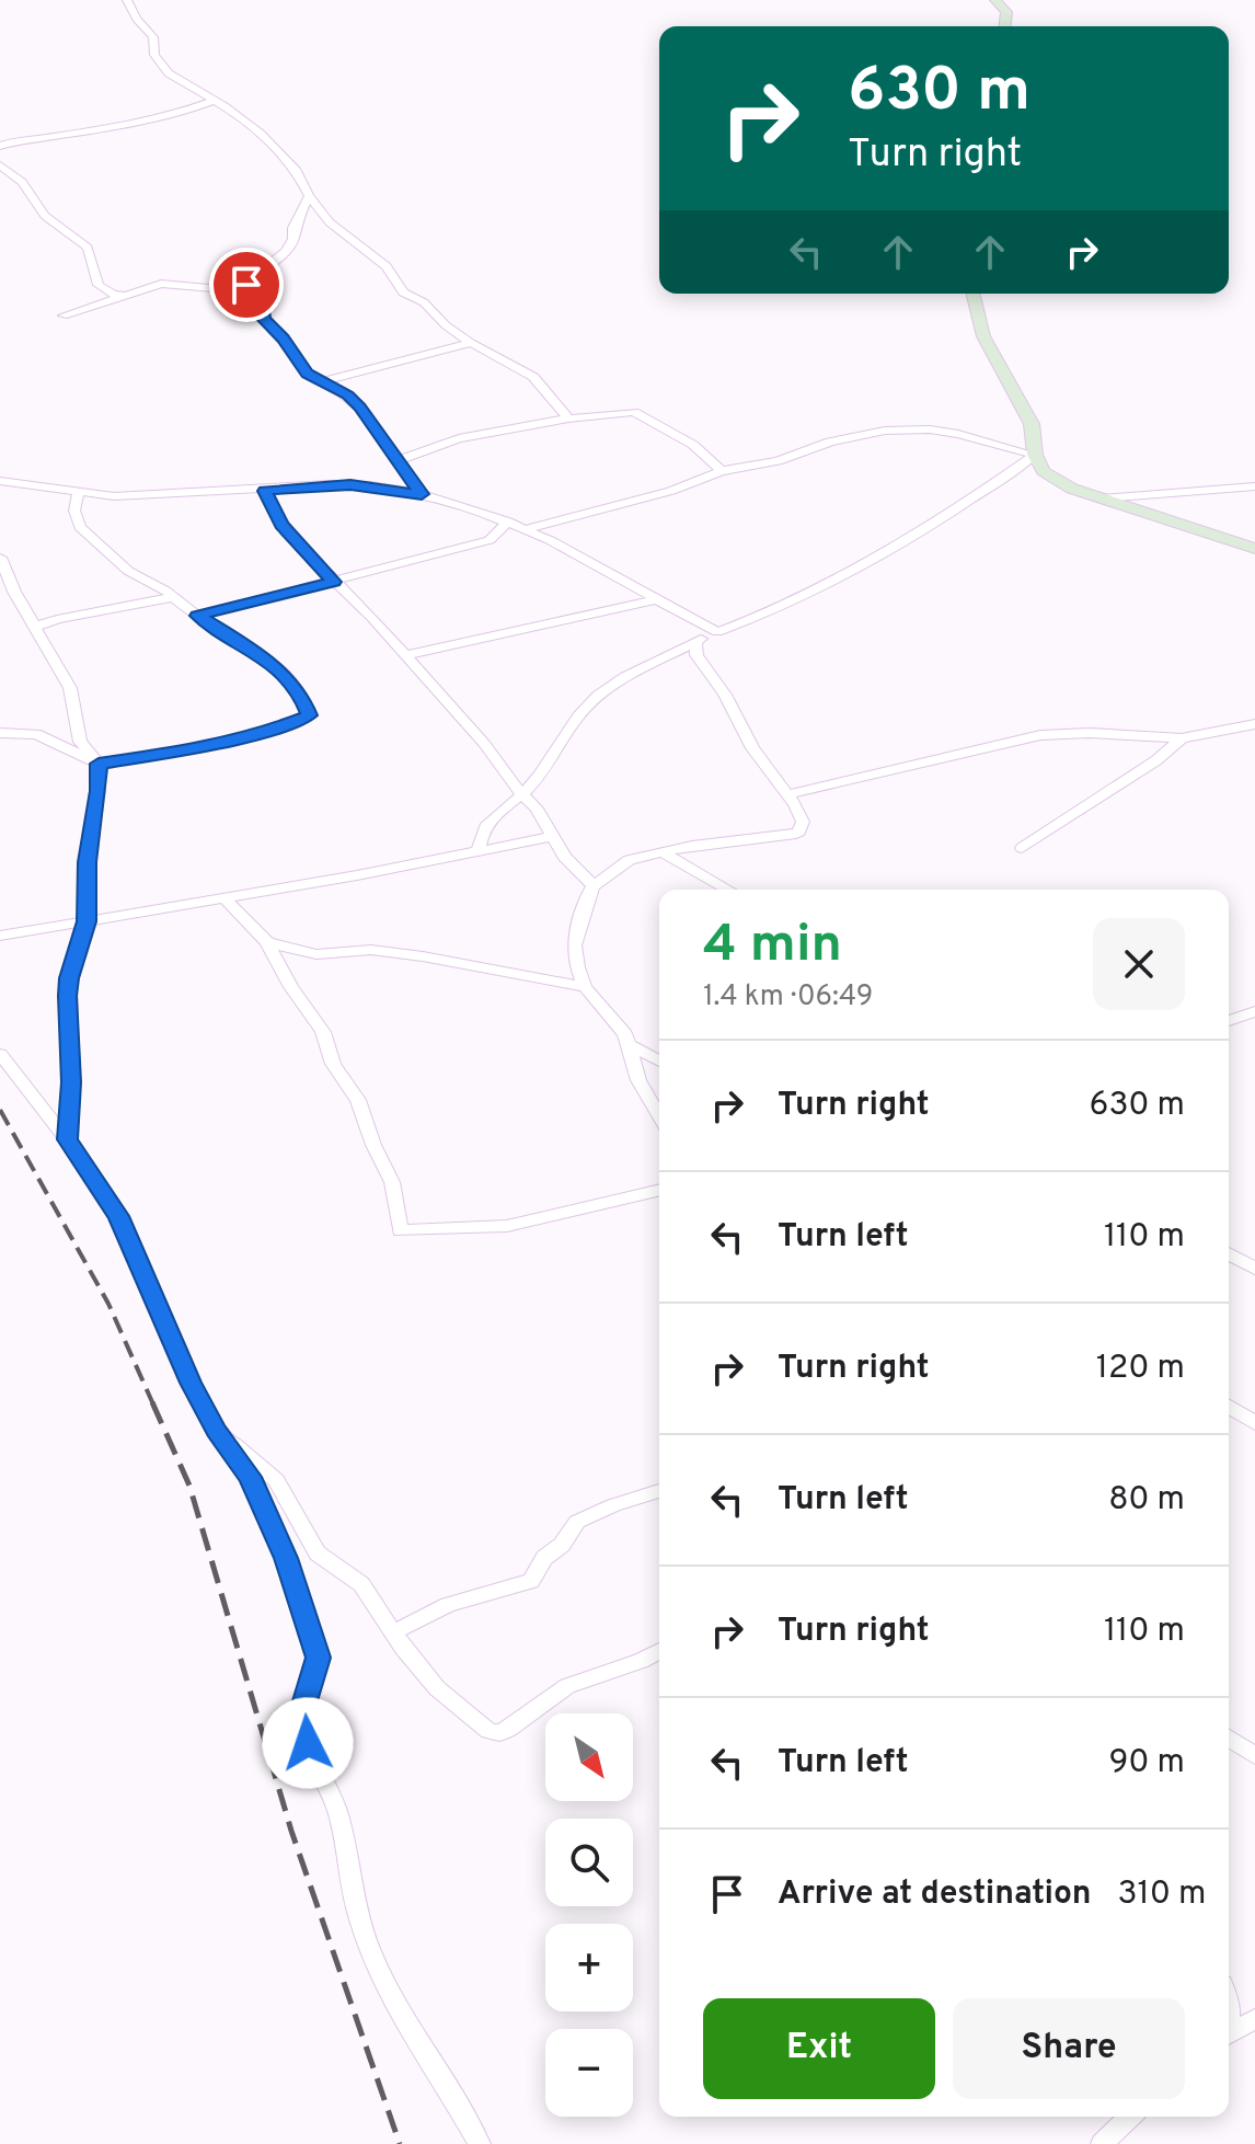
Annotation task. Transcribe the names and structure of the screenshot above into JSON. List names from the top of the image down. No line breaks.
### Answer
{"north":"bottom right","page":{"turn":["630 m","Turn right"],"heading":["4 min","1.4 km · 06:49"],"list":[{"name":"Turn right","value":"630 m"},{"name":"Turn left","value":"110 m"},{"name":"Turn right","value":"120 m"},{"name":"Turn left","value":"80 m"},{"name":"Turn right","value":"110 m"},{"name":"Turn left","value":"90 m"},{"name":"Arrive at destination","value":"310 m"}],"map_buttons":["+","−"],"buttons":["Exit","Share"]}}
